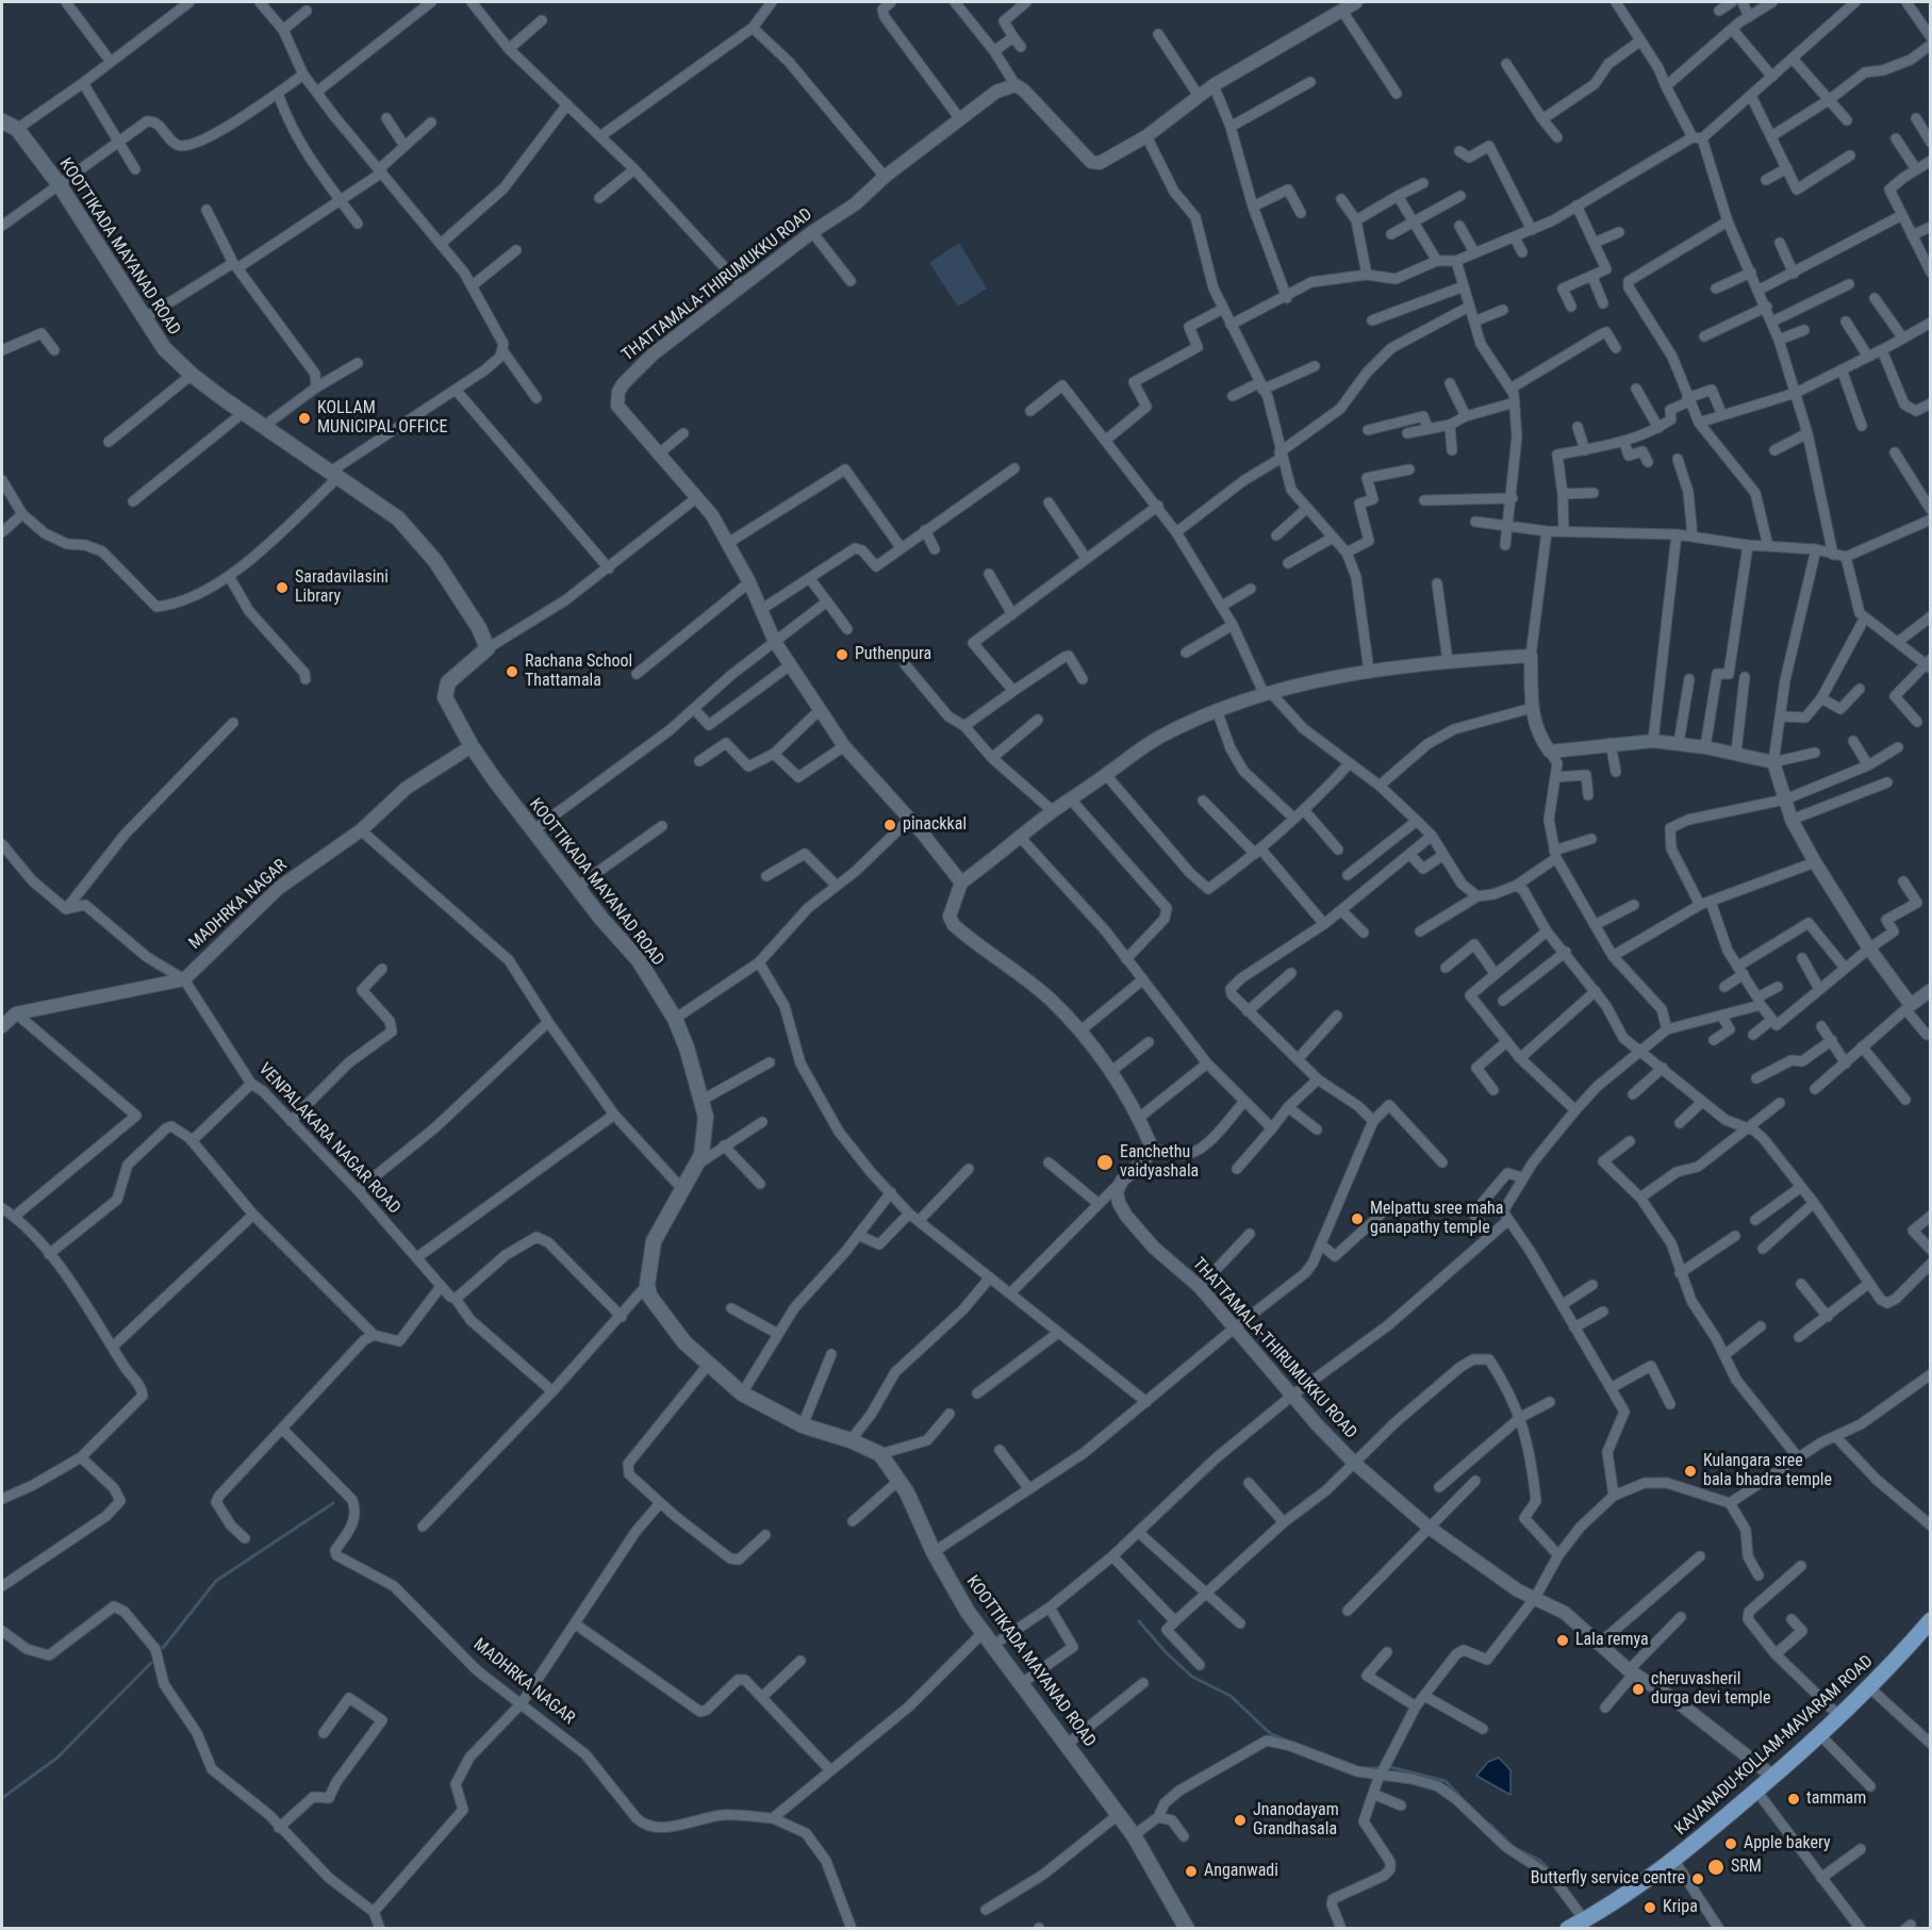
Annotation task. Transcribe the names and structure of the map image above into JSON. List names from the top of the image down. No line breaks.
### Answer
{"streets":{"main road":["KOOTTIKADA MAYANAD ROAD","KAVANADU-KOLLAM-MAVARAM ROAD"],"street":["THATTAMALA-THIRUMUKKU ROAD","MADHRKA NAGAR","VENPALAKARA NAGAR ROAD"]},"crossings":[["KOOTTIKADA MAYANAD ROAD","MADHRKA NAGAR"],["THATTAMALA-THIRUMUKKU ROAD","KAVANADU-KOLLAM-MAVARAM ROAD"],["MADHRKA NAGAR","VENPALAKARA NAGAR ROAD"]],"places":["KOLLAM MUNICIPAL OFFICE","Saradavilasini Library","Puthenpura","Rachana School Thattamala","pinackkal","Eanchethu vaidyashala","Melpattu sree maha ganapathy temple","Kulangara sree bala bhadra temple","Lala remya","cheruvasheril durga devi temple","tammam","Jnanodayam Grandhasala","Apple bakery","SRM","Anganwadi","Butterfly service centre","Kripa"]}
